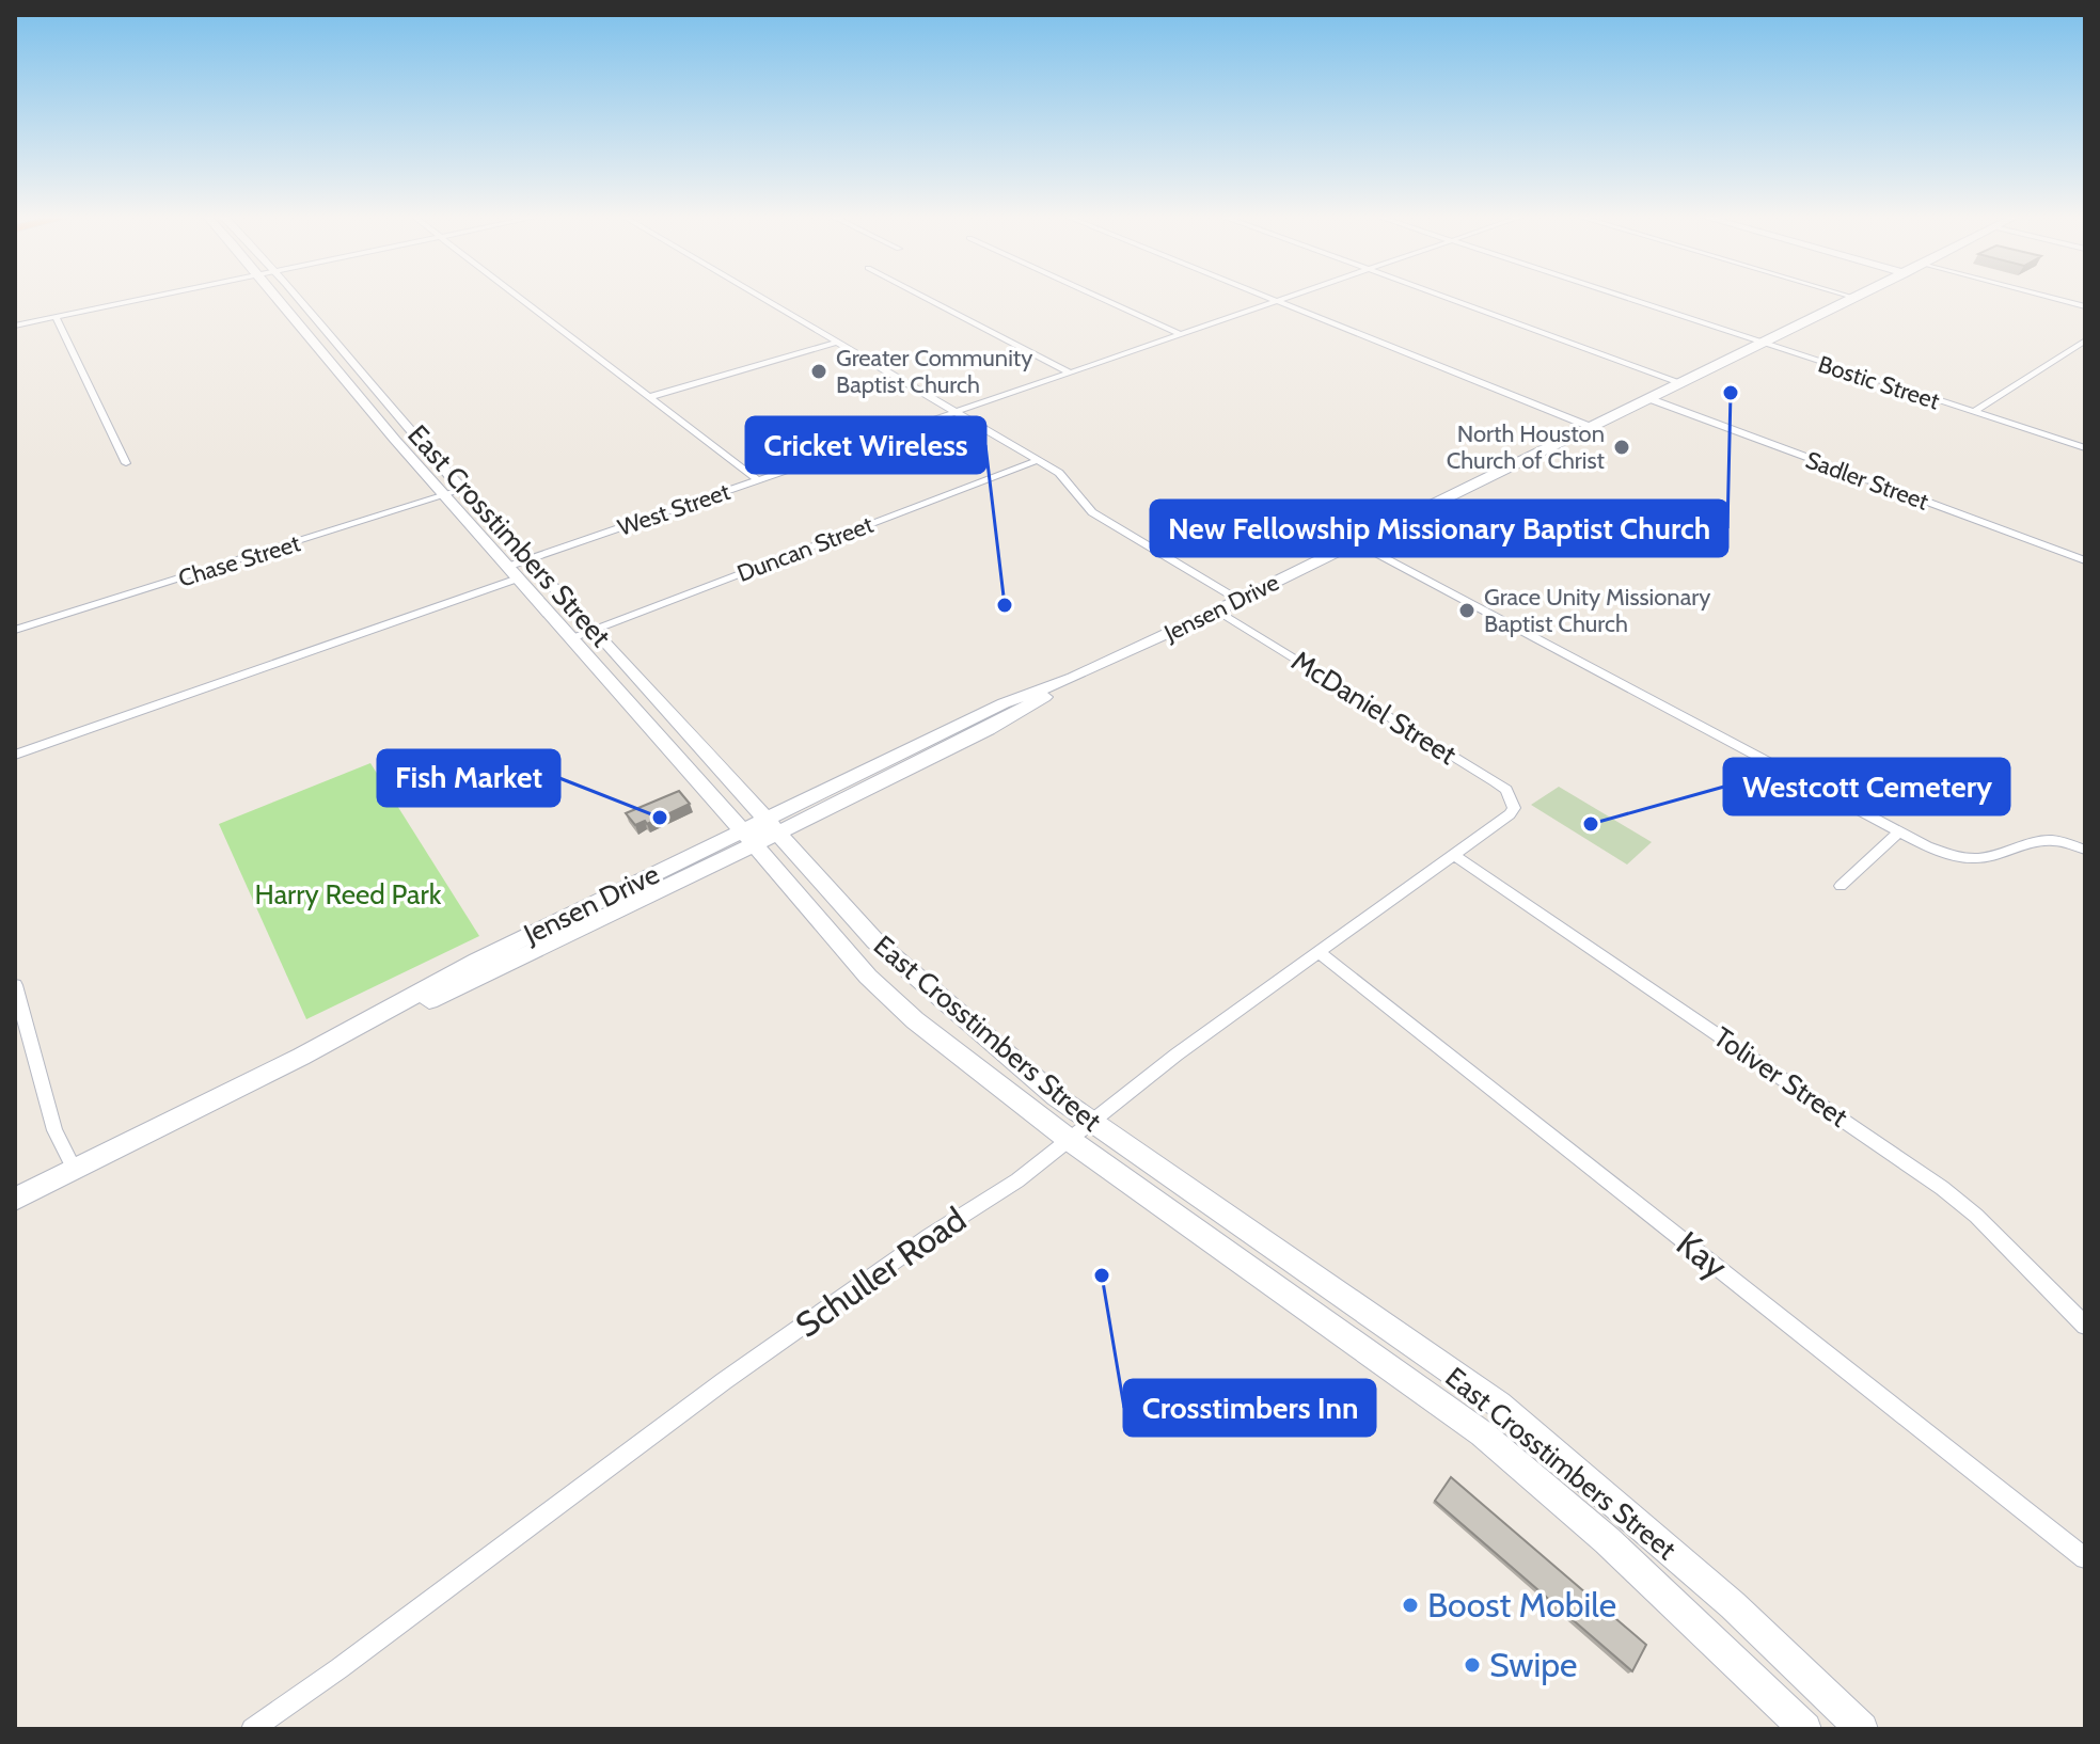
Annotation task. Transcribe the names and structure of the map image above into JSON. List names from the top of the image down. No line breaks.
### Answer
{"streets":{"main road":["East Crosstimbers Street","Jensen Drive"],"street":["Bostic Street","Sadler Street","West Street","Duncan Street","Chase Street","McDaniel Street","Toliver Street","Kay","Schuller Road"]},"crossings":[["Bostic Street","Jensen Drive"],["Sadler Street","Jensen Drive"],["West Street","East Crosstimbers Street"],["East Crosstimbers Street","Duncan Street"],["East Crosstimbers Street","Chase Street"],["East Crosstimbers Street","Jensen Drive"],["East Crosstimbers Street","Schuller Road"],["Jensen Drive","McDaniel Street"],["McDaniel Street","Schuller Road"],["Toliver Street","Schuller Road"],["Kay","Schuller Road"]],"parks":["Harry Reed Park"],"places":["Greater Community Baptist Church","New Fellowship Missionary Baptist Church","North Houston Church of Christ","Cricket Wireless","Grace Unity Missionary Baptist Church","Fish Market","Westcott Cemetery","Crosstimbers Inn","Boost Mobile","Swipe"]}
